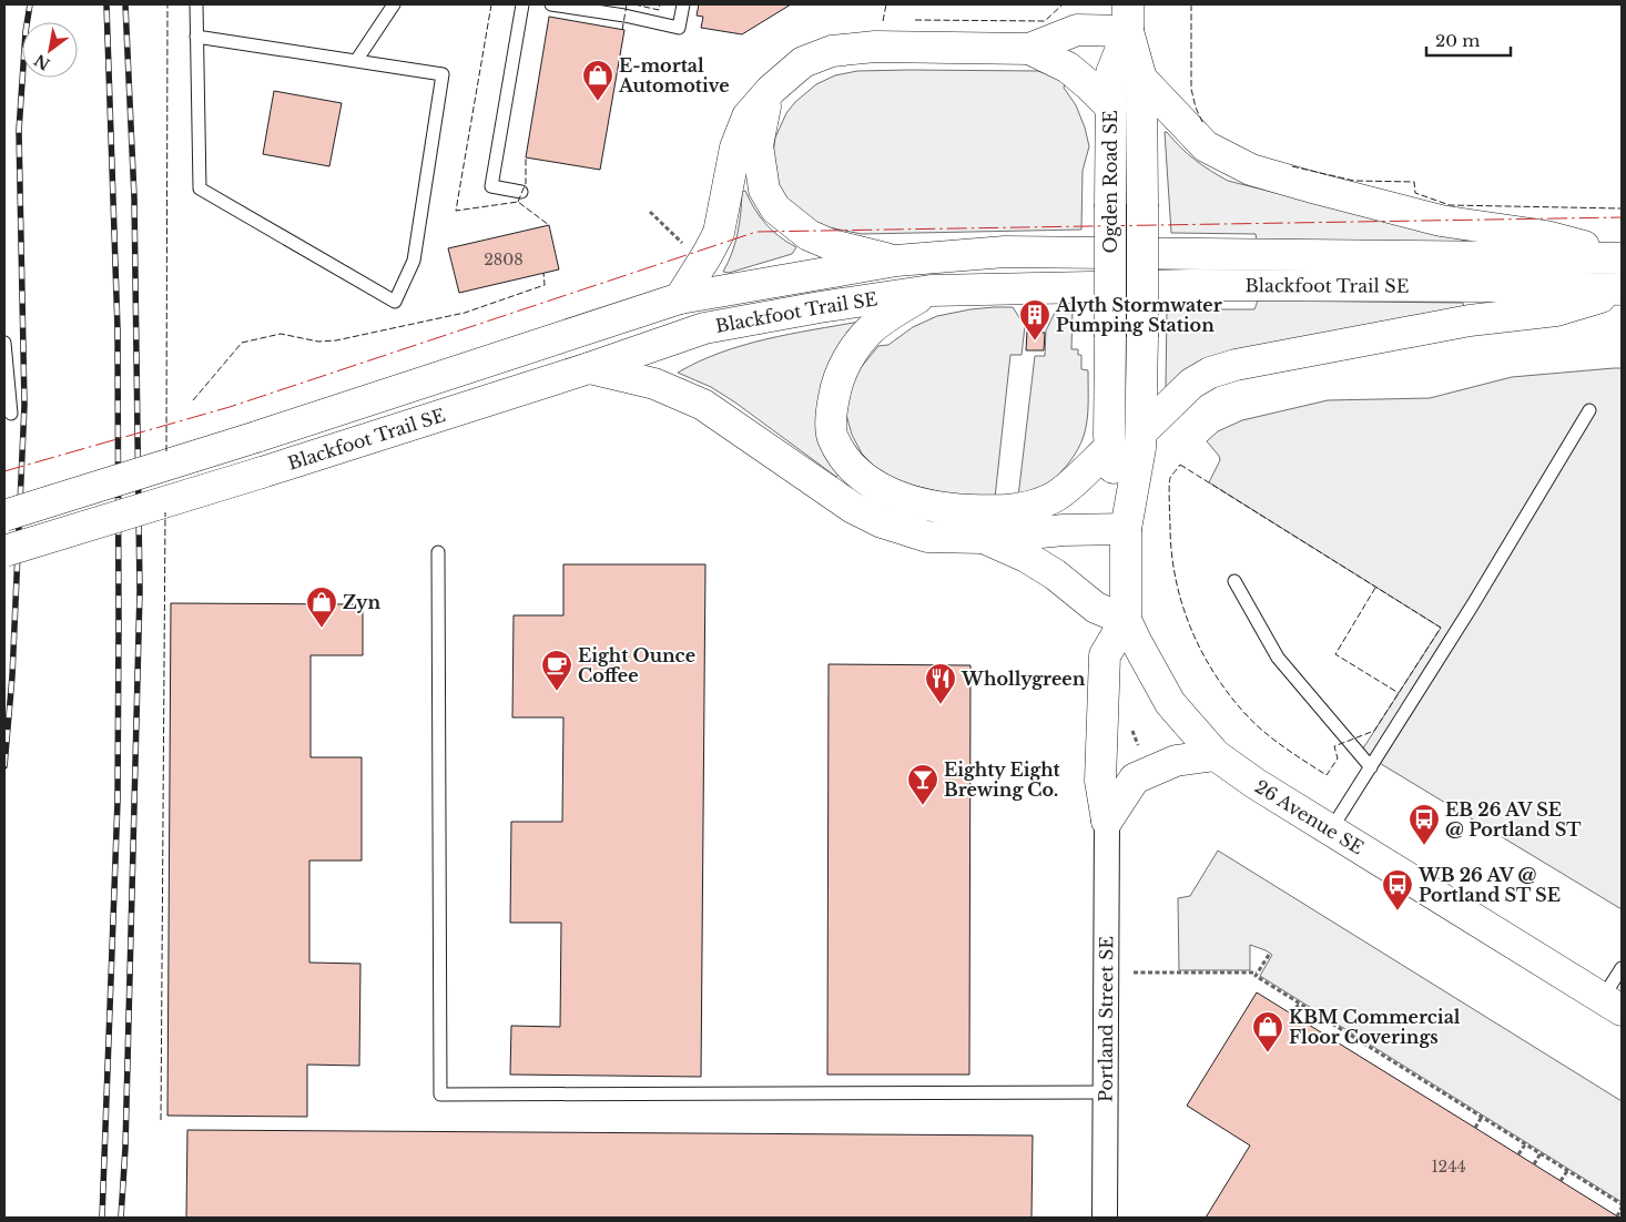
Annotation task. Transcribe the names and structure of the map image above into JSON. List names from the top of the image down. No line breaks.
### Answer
{"streets":{"main road":["Ogden Road SE","Blackfoot Trail SE","26 Avenue SE"],"street":["Portland Street SE"]},"crossings":[["Ogden Road SE","26 Avenue SE"]],"places":{"shop":["E-mortal Automotive","Zyn","KBM Commercial Floor Coverings"],"building":["Alyth Stormwater Pumping Station"],"cafe":["Eight Ounce Coffee"],"restaurant":["Whollygreen"],"bar":["Eighty Eight Brewing Co."],"bus stop":["EB 26 AV SE @ Portland ST","WB 26 AV @ Portland ST SE"]},"house_numbers":["2808","1244"],"scale_bar":"20 m","north":"bottom left"}
